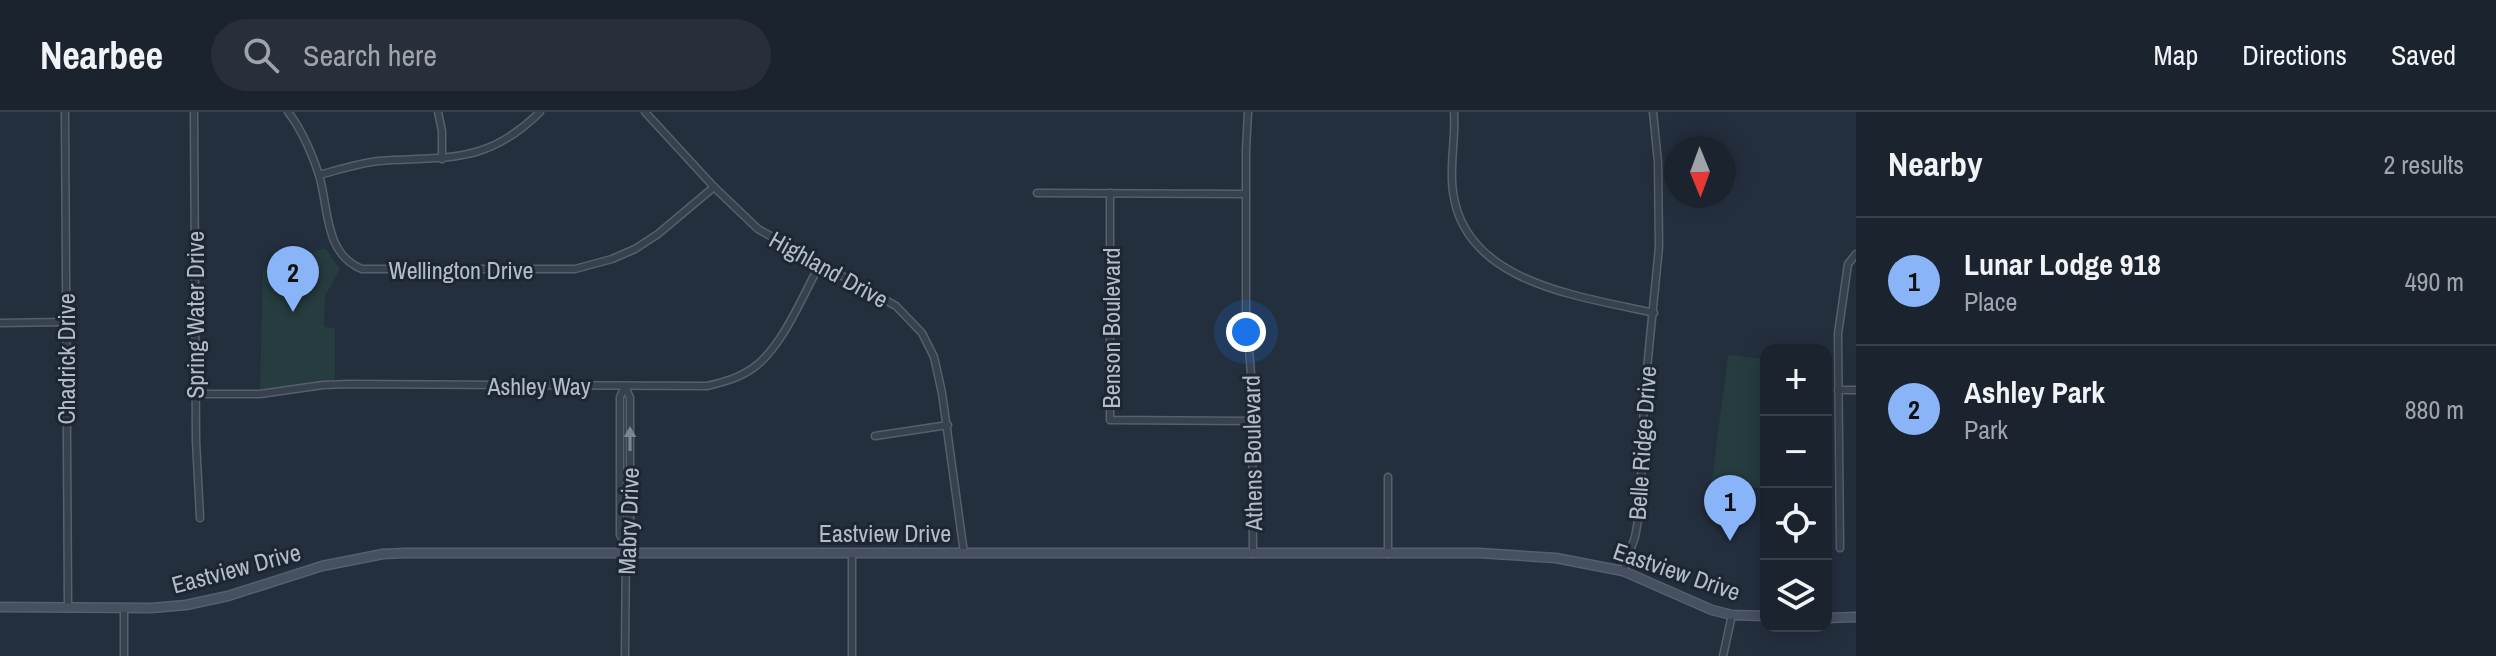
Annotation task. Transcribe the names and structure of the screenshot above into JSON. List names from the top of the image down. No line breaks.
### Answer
{"streets":{"street":["Highland Drive","Wellington Drive","Spring Water Drive","Benson Boulevard","Chadrick Drive","Ashley Way","Belle Ridge Drive","Athens Boulevard","Mabry Drive","Eastview Drive"]},"crossings":[["Highland Drive","Wellington Drive"],["Highland Drive","Ashley Way"],["Highland Drive","Eastview Drive"],["Spring Water Drive","Ashley Way"],["Benson Boulevard","Athens Boulevard"],["Chadrick Drive","Eastview Drive"],["Ashley Way","Mabry Drive"],["Belle Ridge Drive","Eastview Drive"],["Athens Boulevard","Eastview Drive"],["Mabry Drive","Eastview Drive"]],"north":"bottom","page":{"header":"Nearbee","search":"Search here","nav":["Map","Directions","Saved"],"heading":["Nearby","2 results"],"list":[{"mark":"1","name":"Lunar Lodge 918","note":"Place","value":"490 m"},{"mark":"2","name":"Ashley Park","note":"Park","value":"880 m"}],"pins":["2","1"],"map_buttons":["+","−"]}}
